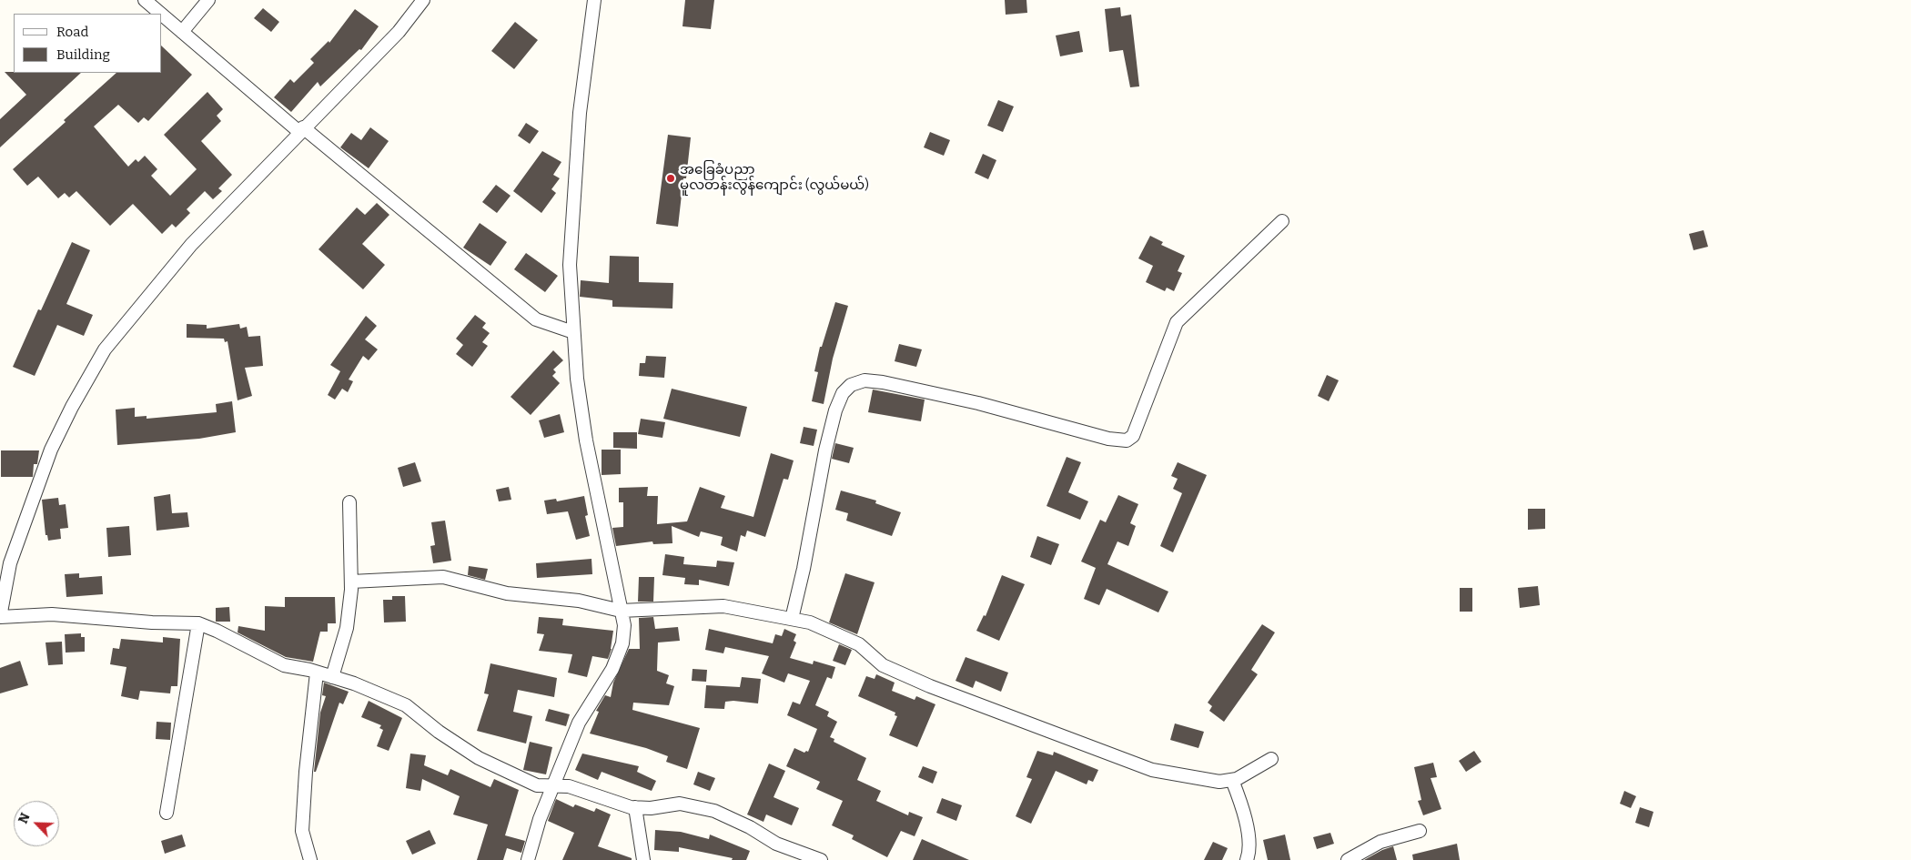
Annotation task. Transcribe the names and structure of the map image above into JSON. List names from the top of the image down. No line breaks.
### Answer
{"places":["အခြေခံပညာ မူလတန်းလွန်ကျောင်း (လွယ်မယ်)"],"legend":["Road","Building"],"north":"top left"}
